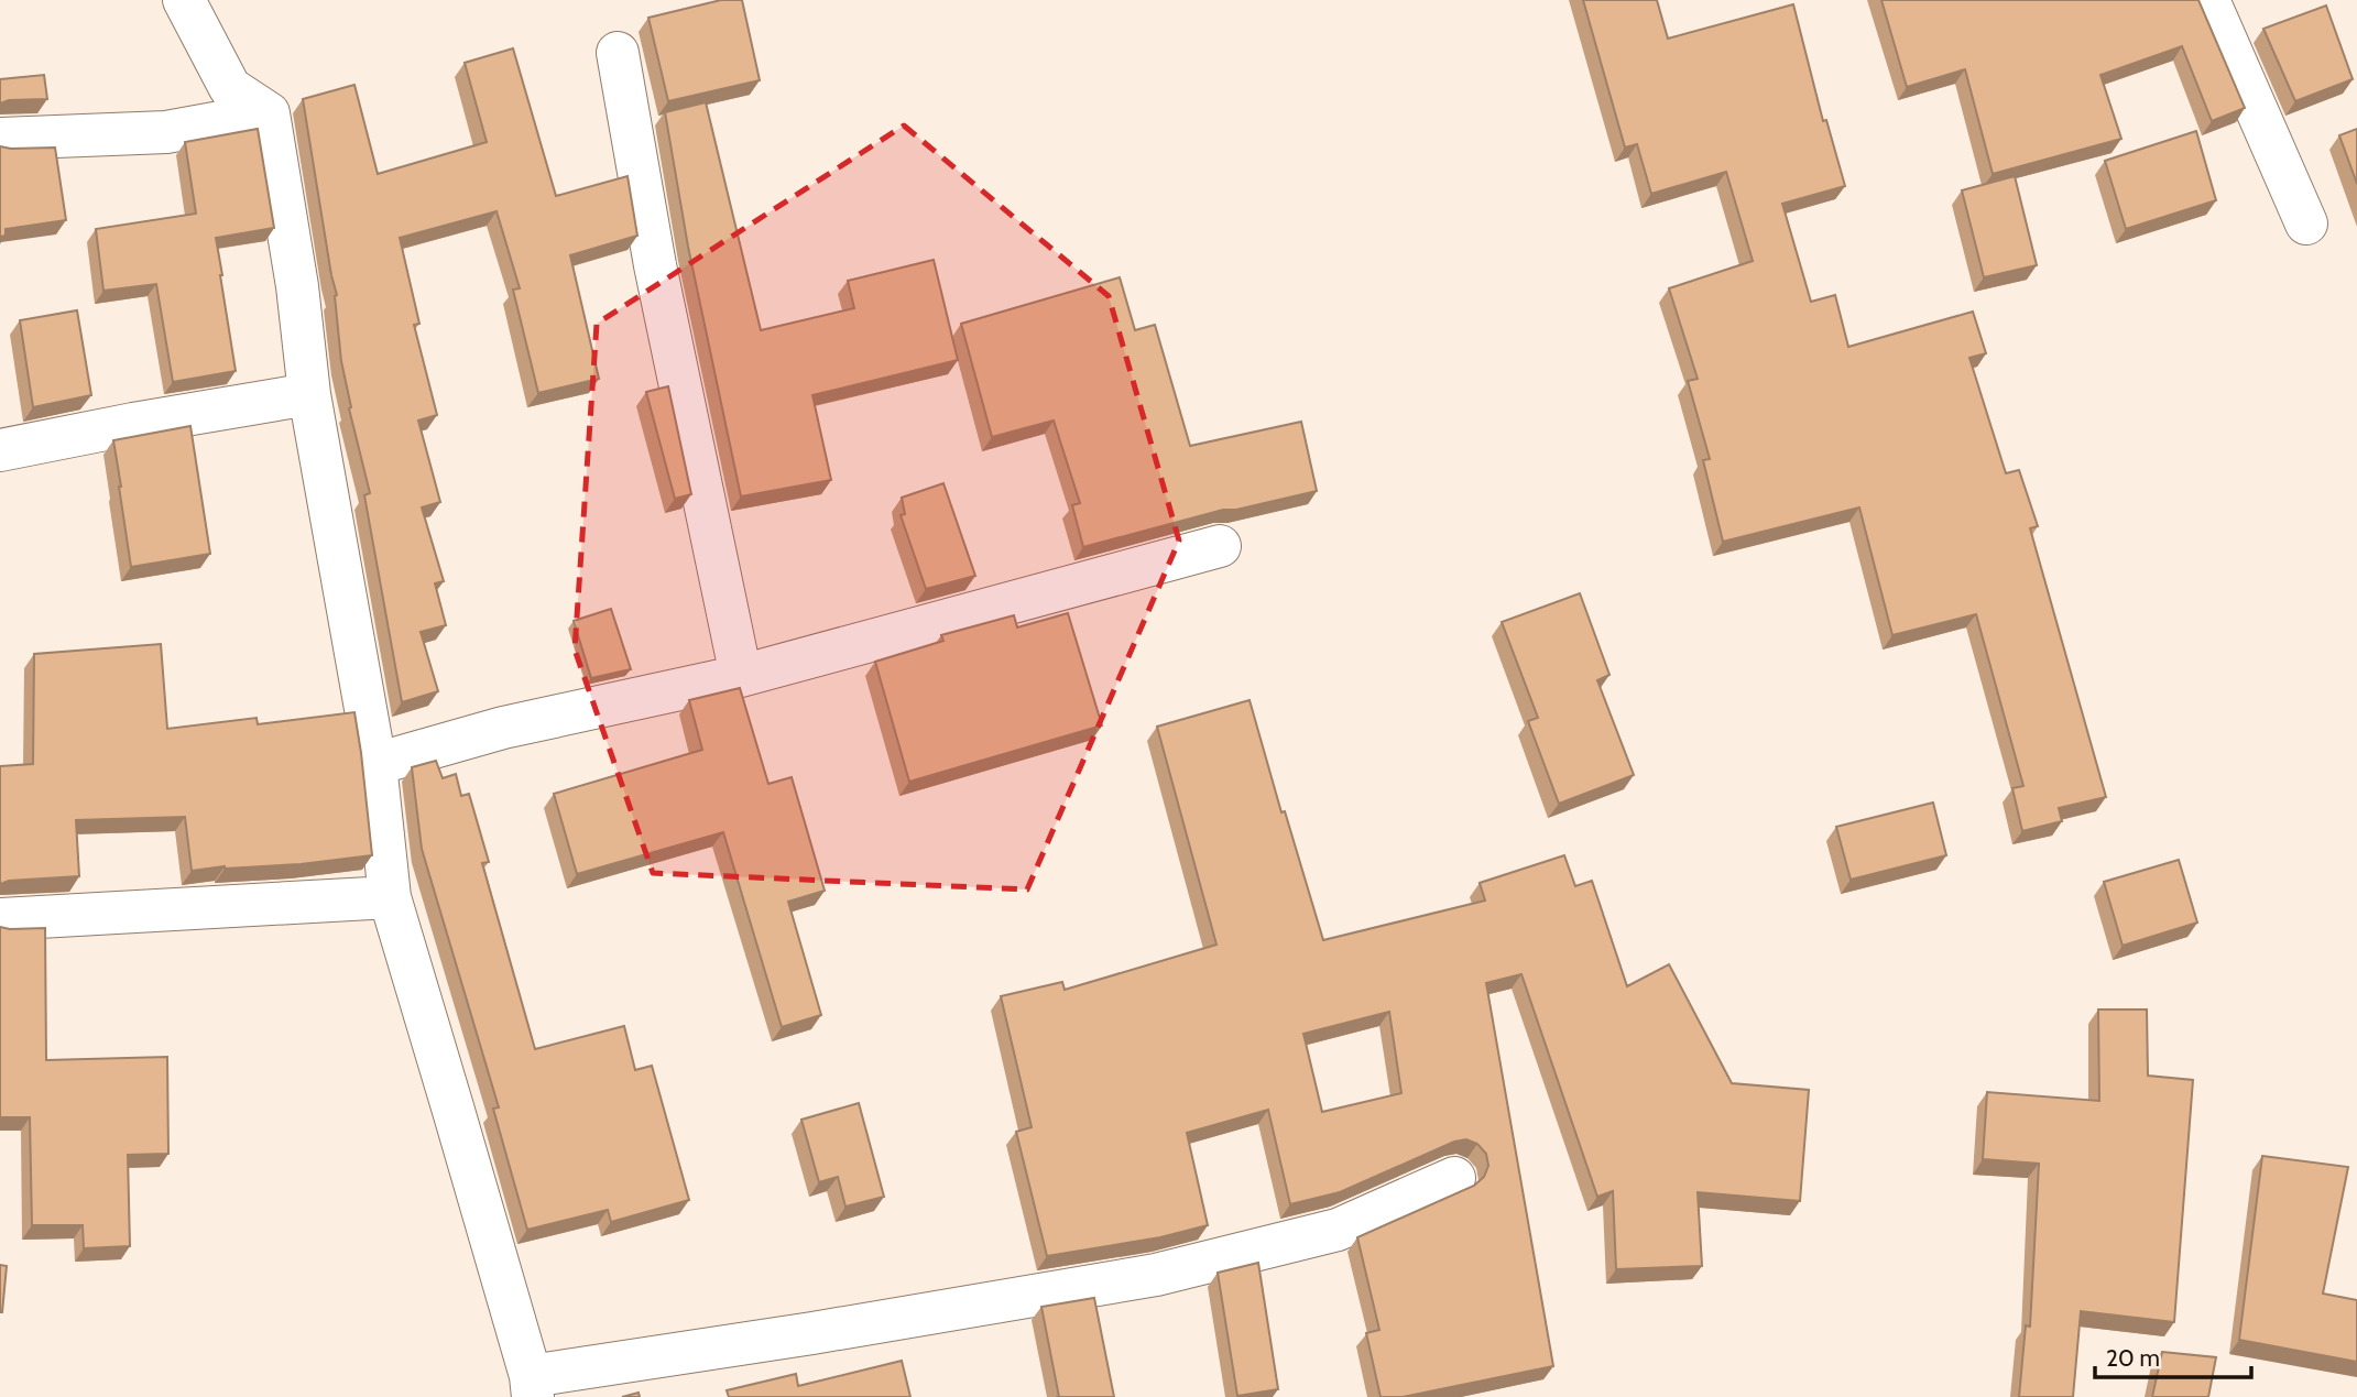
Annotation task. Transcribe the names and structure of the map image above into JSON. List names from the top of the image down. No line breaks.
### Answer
{"scale_bar":"20 m"}
